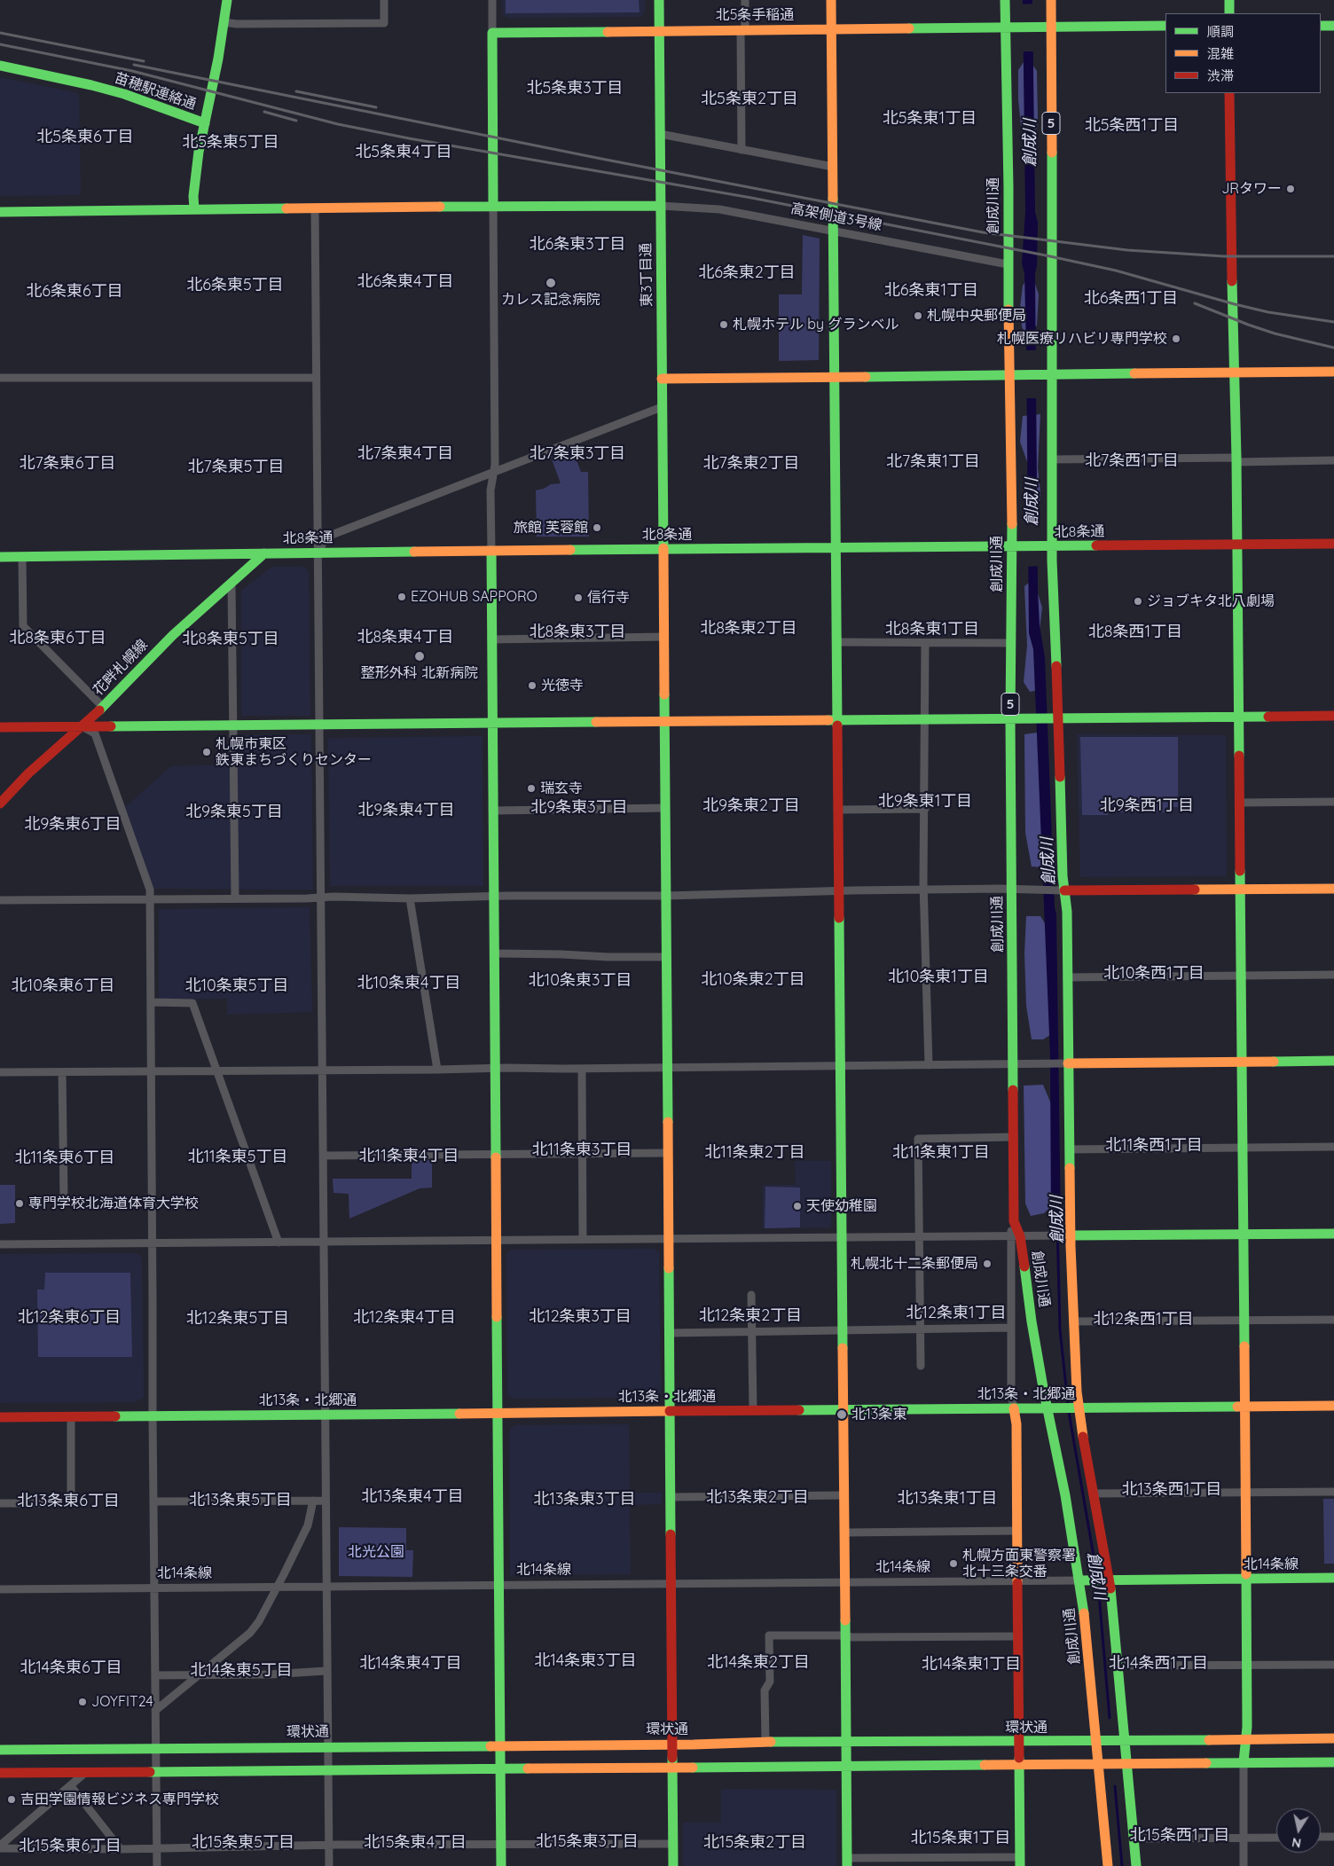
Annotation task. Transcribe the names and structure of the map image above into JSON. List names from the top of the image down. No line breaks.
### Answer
{"streets":{"main road":["北5条手稲通","苗穂駅連絡通","5","創成川通","東3丁目通","北8条通","花畔札幌線","北13条・北郷通","北14条線","環状通"],"street":["高架側道3号線"]},"crossings":[["北5条手稲通","創成川通"],["北5条手稲通","東3丁目通"],["創成川通","高架側道3号線"],["創成川通","北8条通"],["創成川通","北13条・北郷通"],["創成川通","北14条線"],["創成川通","環状通"],["高架側道3号線","東3丁目通"],["東3丁目通","北8条通"],["東3丁目通","北13条・北郷通"],["東3丁目通","北14条線"],["東3丁目通","環状通"],["北8条通","花畔札幌線"]],"districts":["北5条東3丁目","北5条東2丁目","北5条東1丁目","北5条西1丁目","北5条東6丁目","北5条東5丁目","北5条東4丁目","北6条東3丁目","北6条東2丁目","北6条東4丁目","北6条東5丁目","北6条東1丁目","北6条東6丁目","北6条西1丁目","北7条東4丁目","北7条東3丁目","北7条西1丁目","北7条東1丁目","北7条東6丁目","北7条東2丁目","北7条東5丁目","北8条東2丁目","北8条東1丁目","北8条東3丁目","北8条西1丁目","北8条東4丁目","北8条東6丁目","北8条東5丁目","北9条東1丁目","北9条東2丁目","北9条西1丁目","北9条東3丁目","北9条東4丁目","北9条東5丁目","北9条東6丁目","北10条西1丁目","北10条東1丁目","北10条東2丁目","北10条東3丁目","北10条東4丁目","北10条東6丁目","北10条東5丁目","北11条西1丁目","北11条東3丁目","北11条東2丁目","北11条東1丁目","北11条東4丁目","北11条東5丁目","北11条東6丁目","北12条東1丁目","北12条東2丁目","北12条東3丁目","北12条東6丁目","北12条東4丁目","北12条東5丁目","北12条西1丁目","北13条西1丁目","北13条東4丁目","北13条東2丁目","北13条東1丁目","北13条東3丁目","北13条東5丁目","北13条東6丁目","北14条東3丁目","北14条東2丁目","北14条東4丁目","北14条西1丁目","北14条東1丁目","北14条東6丁目","北14条東5丁目","北15条西1丁目","北15条東1丁目","北15条東3丁目","北15条東5丁目","北15条東4丁目","北15条東2丁目","北15条東6丁目"],"water":["創成川"],"parks":["北光公園"],"places":["JRタワー","カレス記念病院","札幌中央郵便局","札幌ホテル by グランベル","札幌医療リハビリ専門学校","旅館 芙蓉館","EZOHUB SAPPORO","信行寺","ジョブキタ北八劇場","整形外科 北新病院","光徳寺","札幌市東区 鉄東まちづくりセンター","瑞玄寺","専門学校北海道体育大学校","天使幼稚園","札幌北十二条郵便局","北13条東","札幌方面東警察署 北十三条交番","JOYFIT24","吉田学園情報ビジネス専門学校"],"legend":["順調","混雑","渋滞"],"north":"bottom"}
